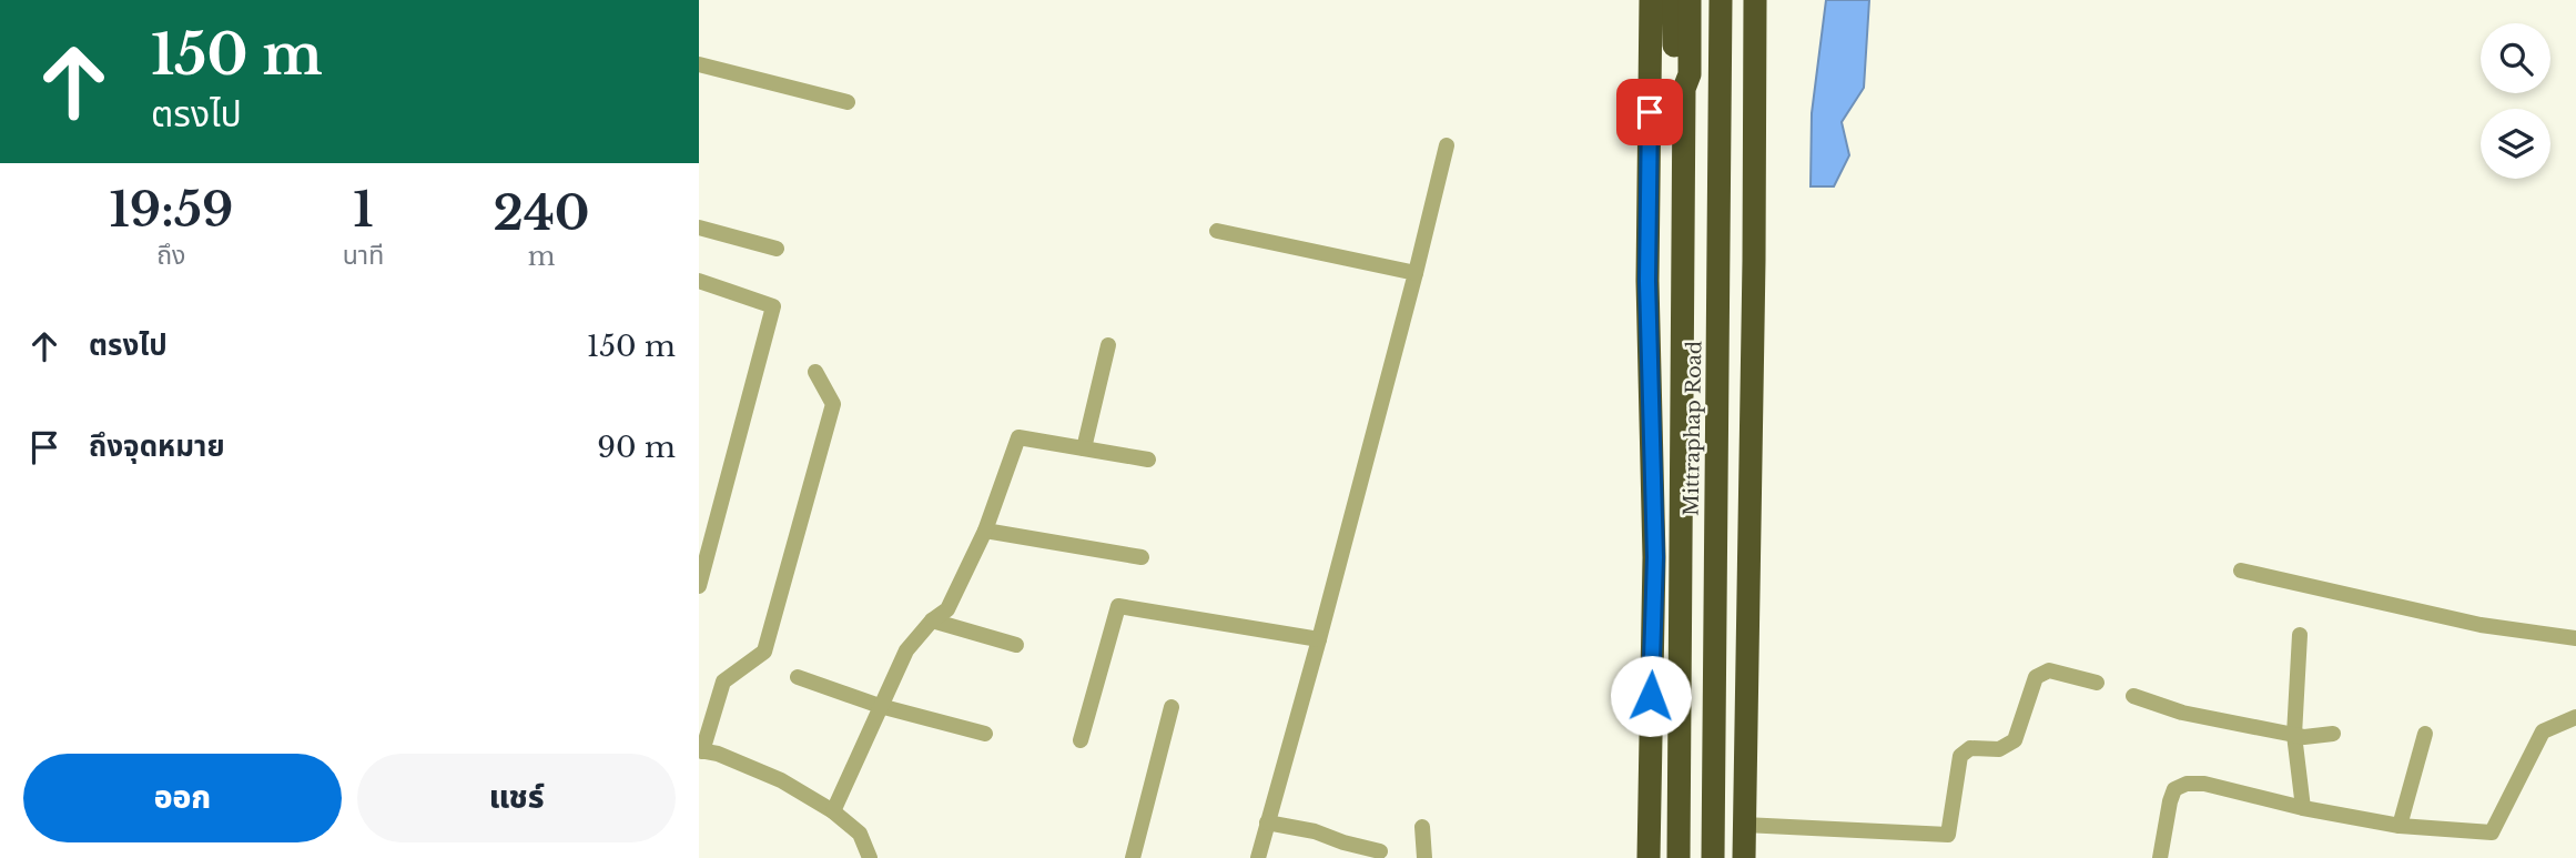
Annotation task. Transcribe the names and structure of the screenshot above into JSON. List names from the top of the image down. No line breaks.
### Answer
{"streets":{"highway":["Mittraphap Road"]},"page":{"turn":["150 m","ตรงไป"],"eta":["19:59","ถึง","1","นาที","240","m"],"list":[{"name":"ตรงไป","value":"150 m"},{"name":"ถึงจุดหมาย","value":"90 m"}],"buttons":["ออก","แชร์"]}}
